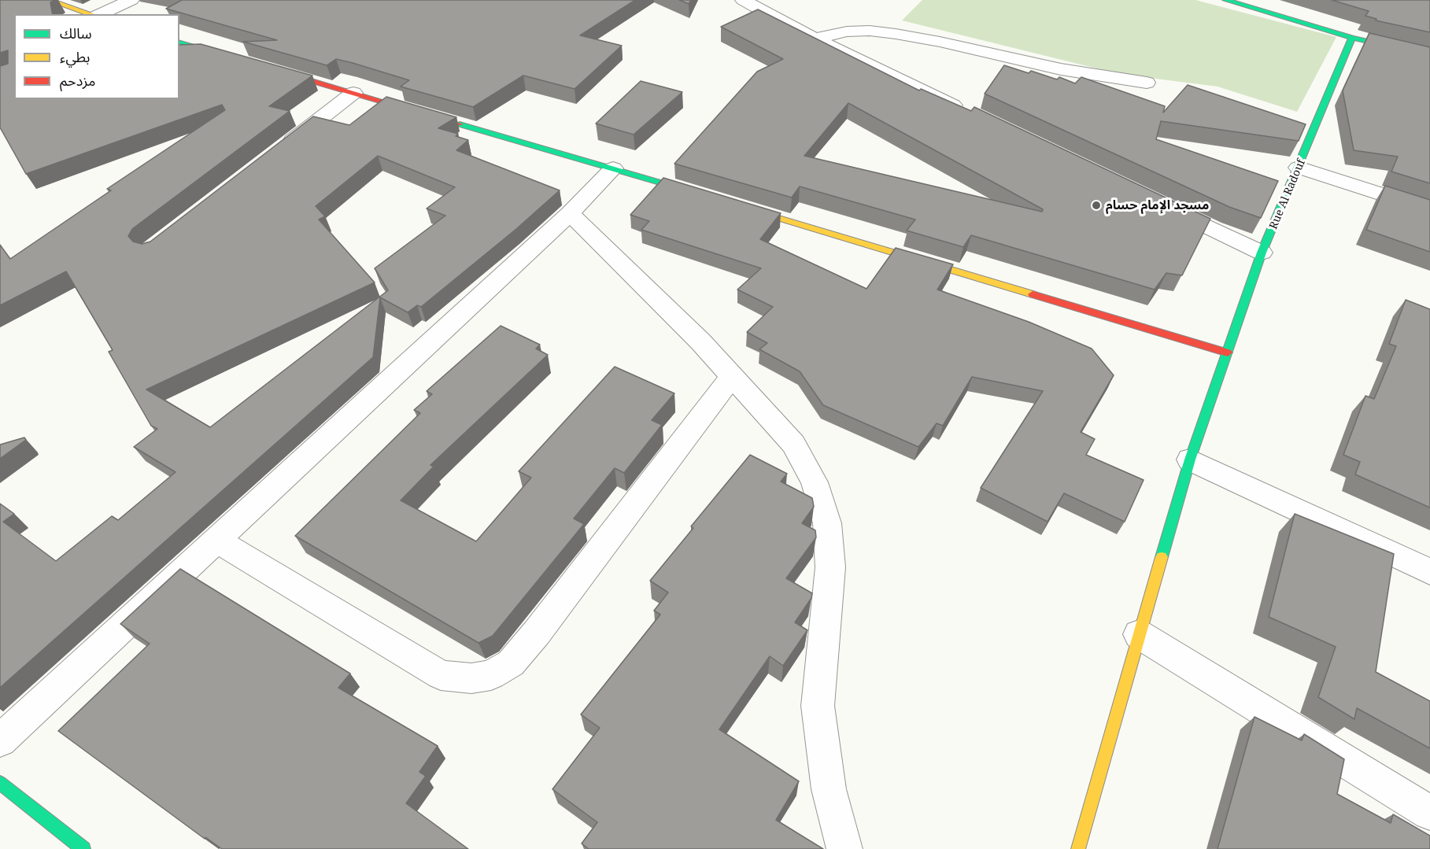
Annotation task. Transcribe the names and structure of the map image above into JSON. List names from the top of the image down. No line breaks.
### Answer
{"streets":{"main road":["Rue Al Radouf"]},"places":["مسجد الإمام حسام"],"legend":["سالك","بطيء","مزدحم"]}
